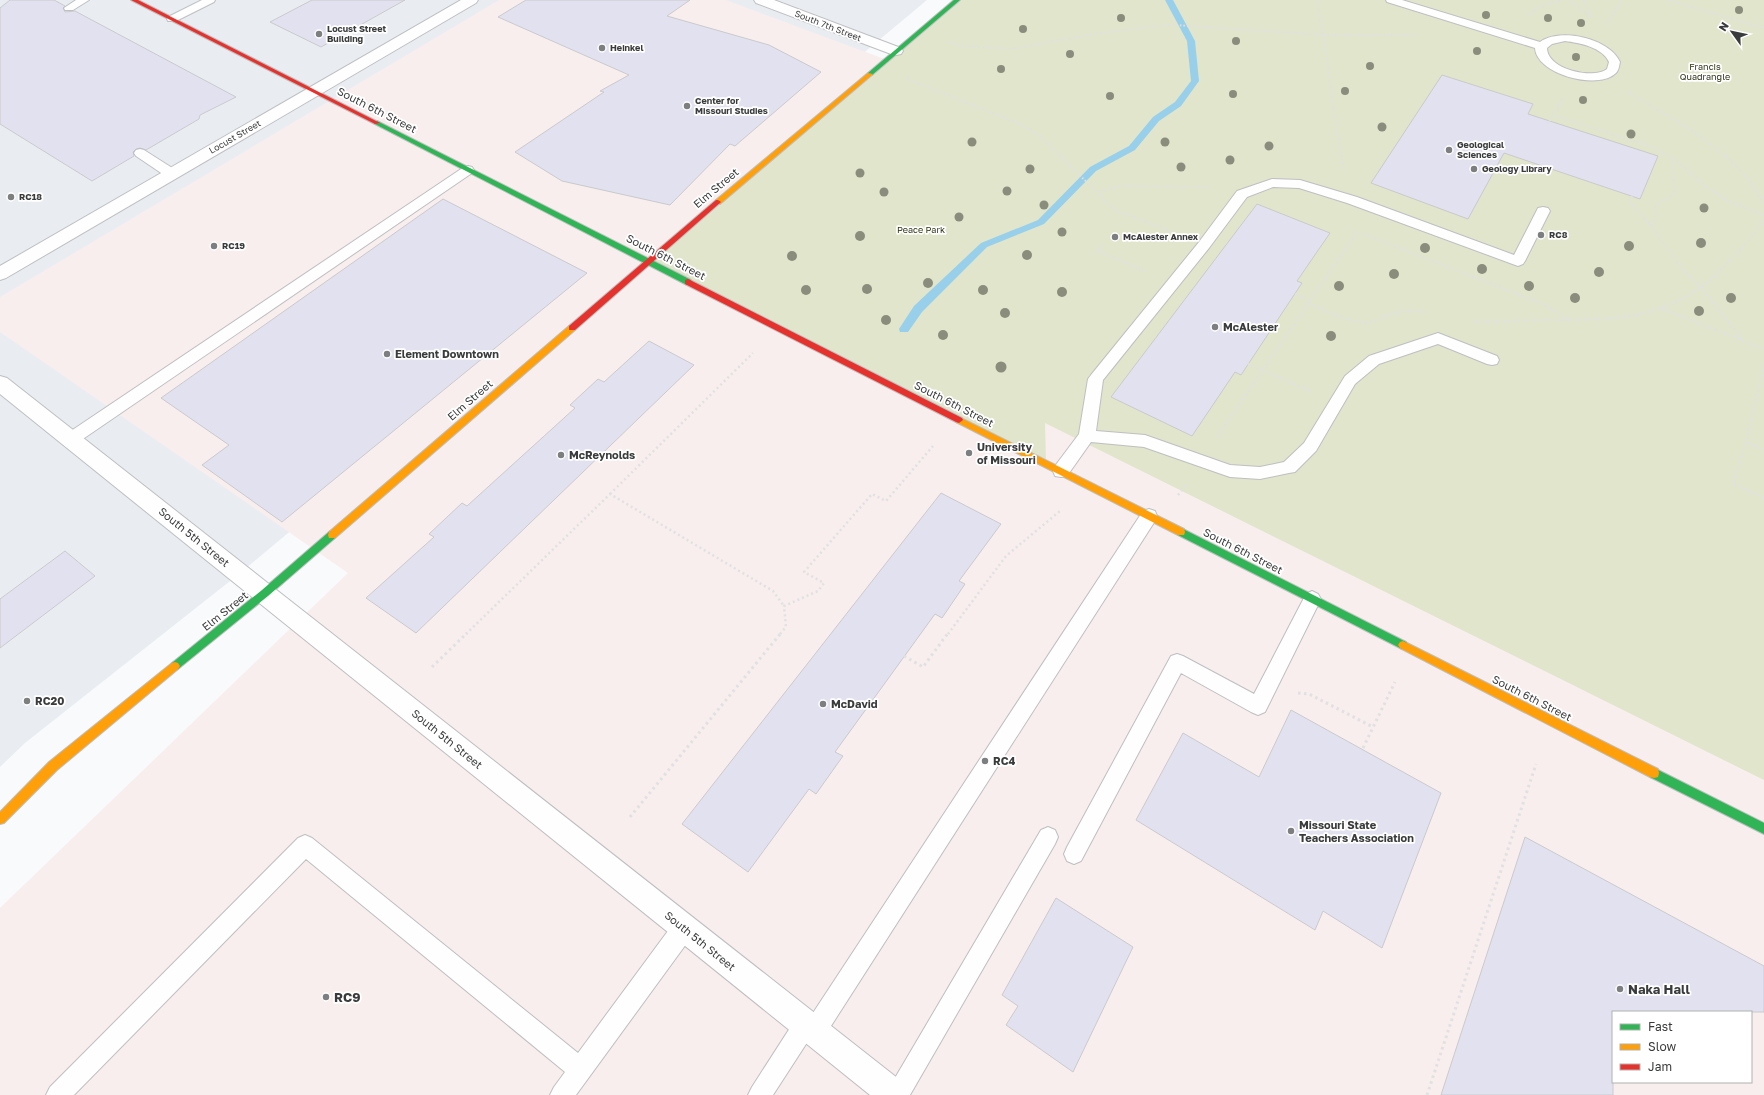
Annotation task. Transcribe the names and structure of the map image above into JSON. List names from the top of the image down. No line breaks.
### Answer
{"streets":{"street":["South 7th Street","South 6th Street","Locust Street","Elm Street","South 5th Street"]},"crossings":[["South 7th Street","Elm Street"],["South 6th Street","Locust Street"],["South 6th Street","Elm Street"],["Elm Street","South 5th Street"]],"parks":["Francis Quadrangle","Peace Park"],"places":["Locust Street Building","Heinkel","Center for Missouri Studies","Geological Sciences","Geology Library","RC18","RC8","McAlester Annex","RC19","McAlester","Element Downtown","University of Missouri","McReynolds","RC20","McDavid","RC4","Missouri State Teachers Association","Naka Hall","RC9"],"legend":["Fast","Slow","Jam"],"north":"top left"}
